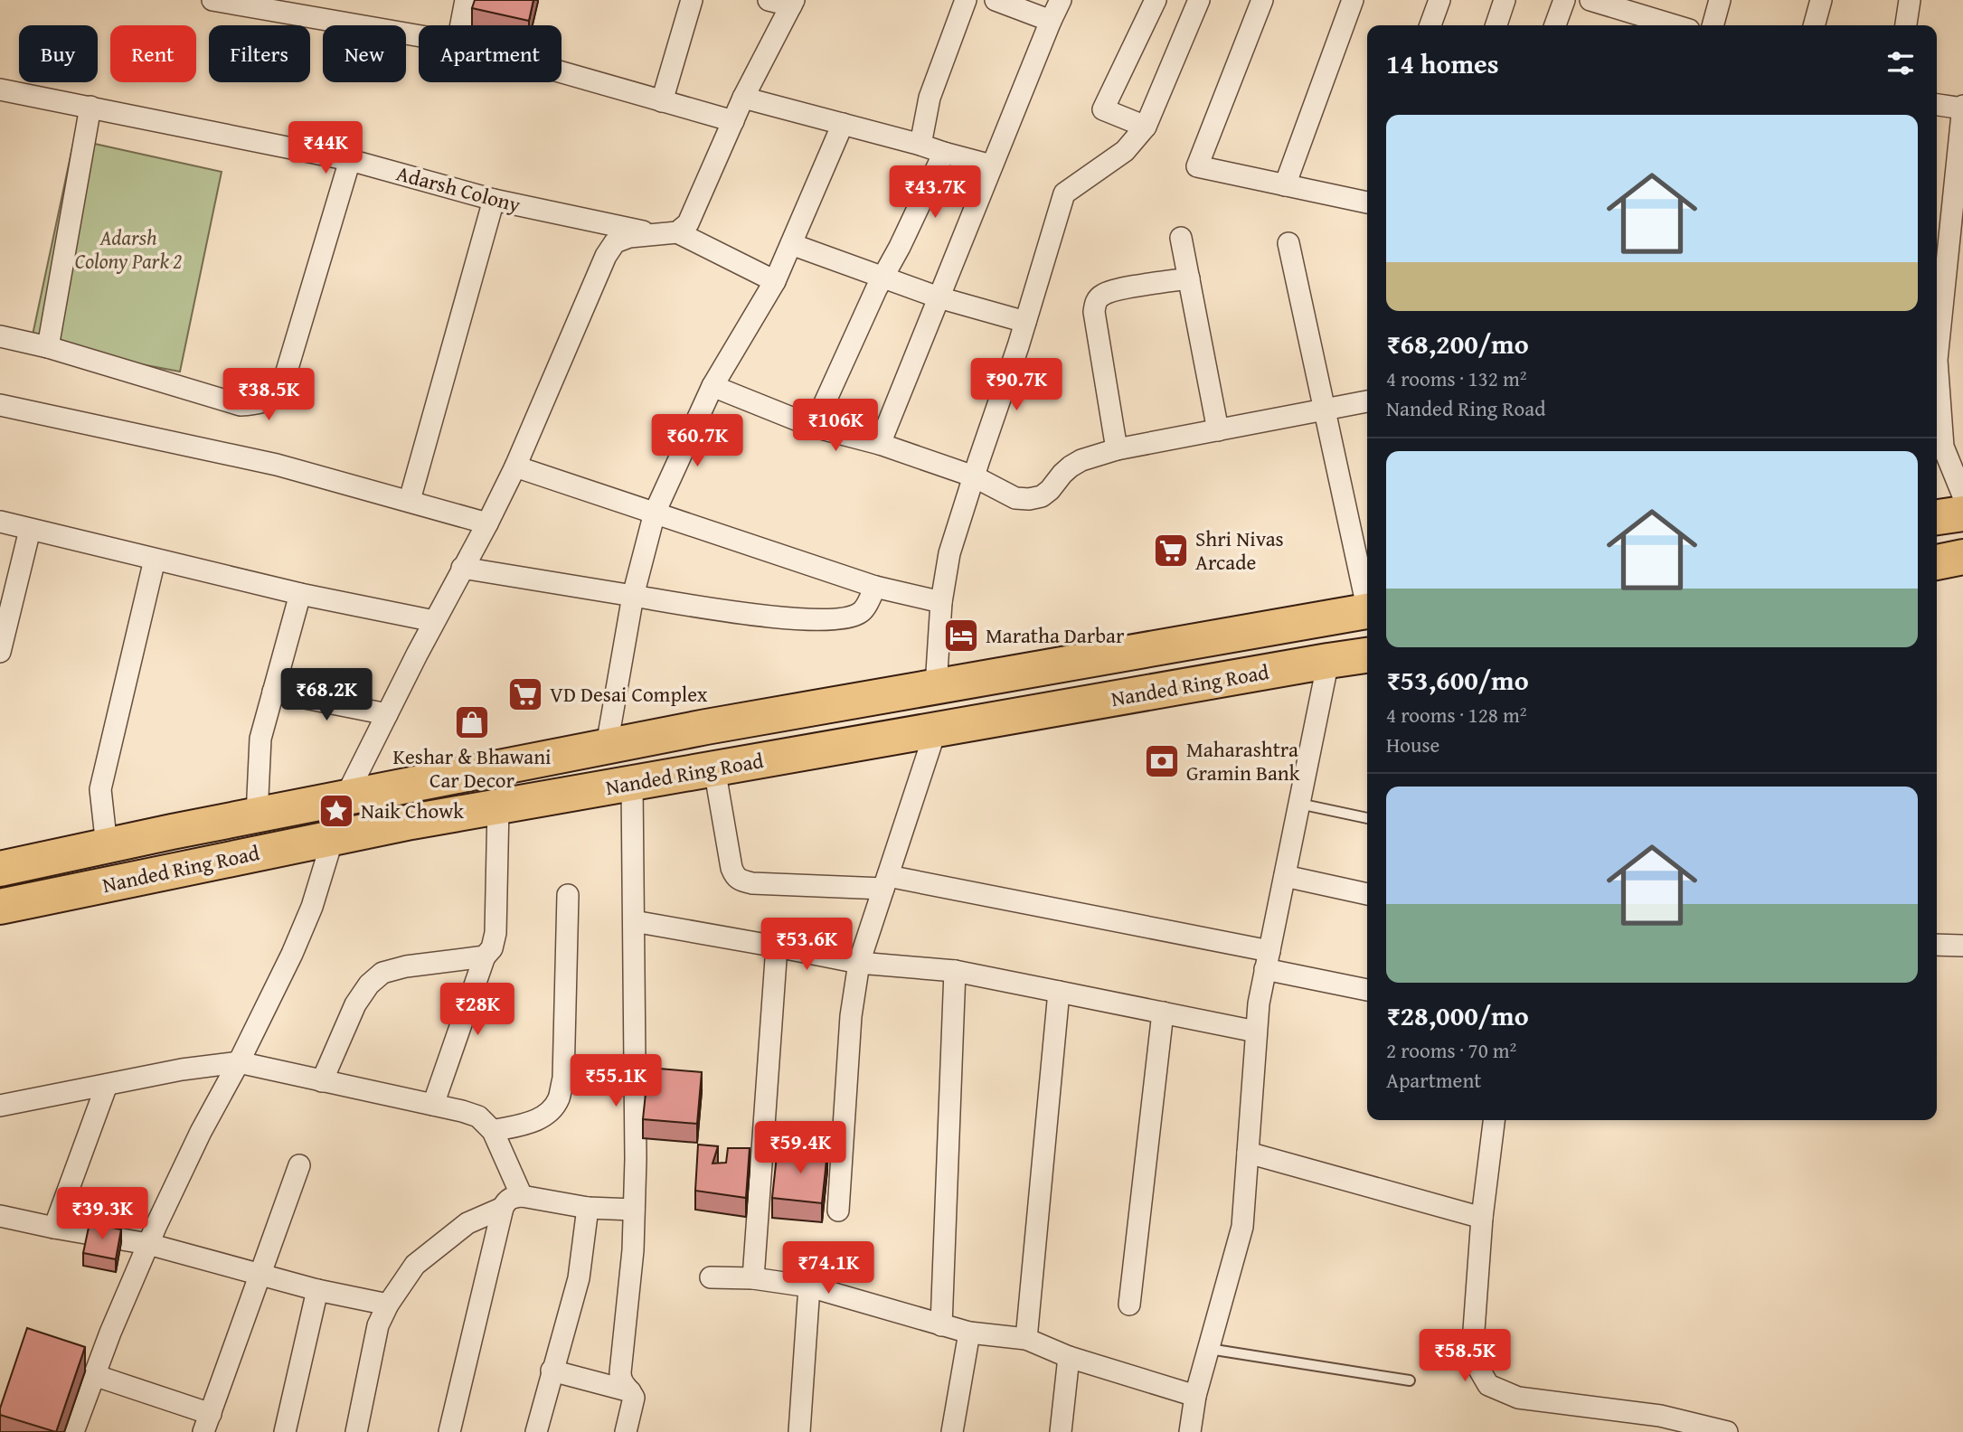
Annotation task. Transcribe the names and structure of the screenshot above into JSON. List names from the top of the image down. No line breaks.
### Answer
{"streets":{"highway":["Nanded Ring Road"],"street":["Adarsh Colony"]},"parks":["Adarsh Colony Park 2"],"places":{"supermarket":["Shri Nivas Arcade","VD Desai Complex"],"hotel":["Maratha Darbar"],"shop":["Keshar & Bhawani Car Decor"],"bank":["Maharashtra Gramin Bank"],"place":["Naik Chowk"]},"page":{"chip":["Buy","Rent","Filters","New","Apartment"],"heading":"14 homes","list":[{"name":"₹68,200/mo","note":"4 rooms · 132 m² · Nanded Ring Road"},{"name":"₹53,600/mo","note":"4 rooms · 128 m² · House"},{"name":"₹28,000/mo","note":"2 rooms · 70 m² · Apartment"}],"price":["₹44K","₹43.7K","₹90.7K","₹38.5K","₹106K","₹60.7K","₹68.2K","₹53.6K","₹28K","₹55.1K","₹59.4K","₹39.3K","₹74.1K","₹58.5K"]}}
